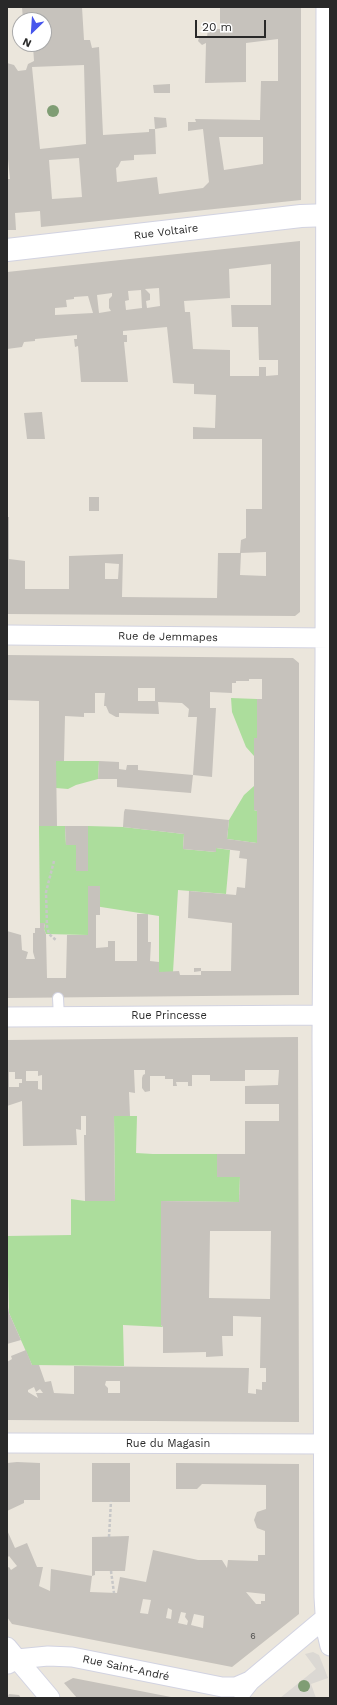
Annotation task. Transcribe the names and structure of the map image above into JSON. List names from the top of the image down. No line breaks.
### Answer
{"streets":{"street":["Rue Voltaire","Rue de Jemmapes","Rue Princesse","Rue du Magasin","Rue Saint-André"]},"house_numbers":["6"],"scale_bar":"20 m","north":"bottom left"}
